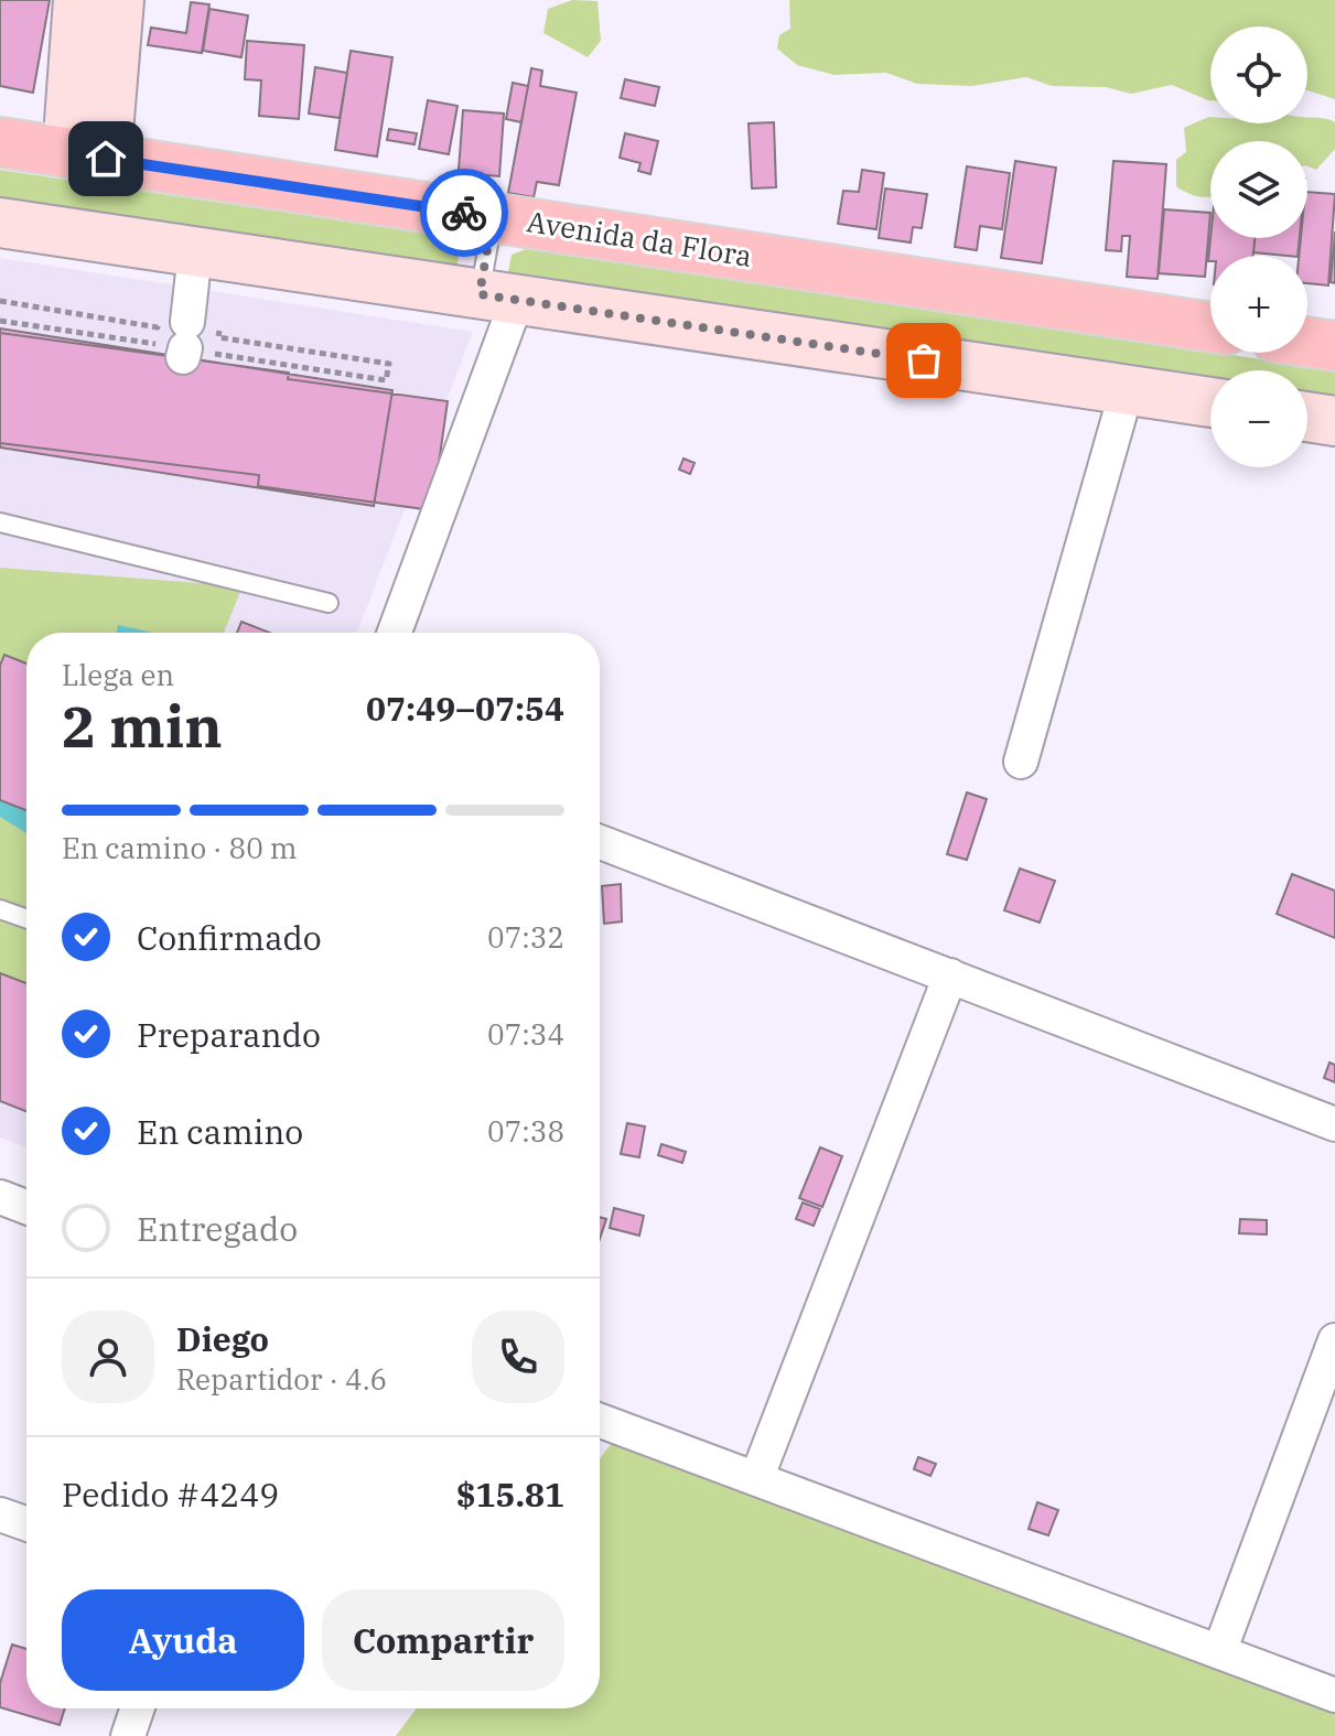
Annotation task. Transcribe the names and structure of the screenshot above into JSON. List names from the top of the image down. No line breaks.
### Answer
{"streets":{"main road":["Avenida da Flora"]},"page":{"map_buttons":["+","−"],"heading":["2 min","Llega en","07:49–07:54"],"panel":["Diego","Repartidor · 4.6","Pedido #4249","$15.81"],"bar":"En camino · 80 m","list":[["Confirmado","07:32"],["Preparando","07:34"],["En camino","07:38"],"Entregado"],"buttons":["Ayuda","Compartir"]}}
